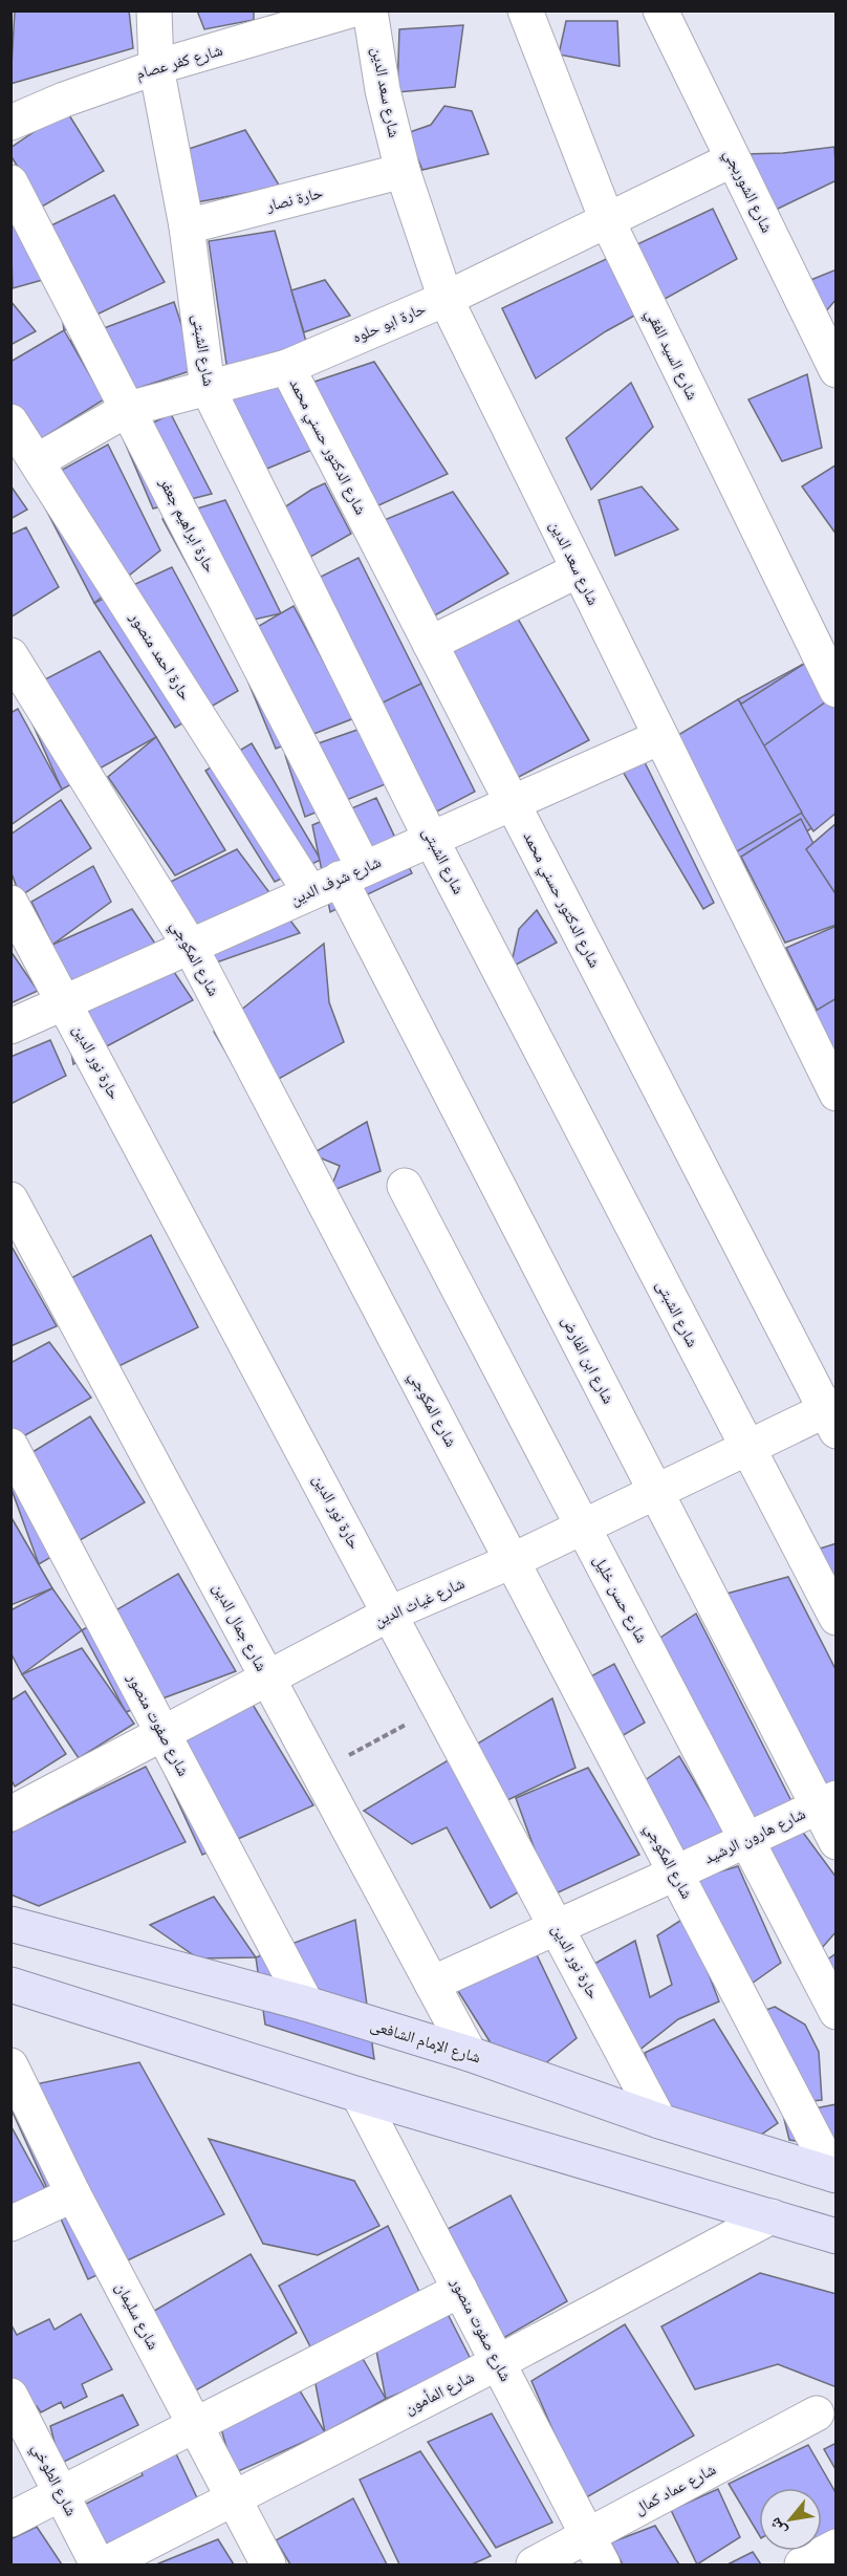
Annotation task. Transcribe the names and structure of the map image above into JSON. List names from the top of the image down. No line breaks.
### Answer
{"streets":{"main road":["شارع الإمام الشافعى"],"street":["شارع كفر عصام","شارع سعد الدين","شارع الشوربجي","حارة نصار","حارة ابو حلوه","شارع الشبتى","شارع السيد الفقي","شارع الدكتور حسني محمد","حارة ابراهيم جعفر","حارة احمد منصور","شارع شرف الدين","شارع المكوجي","حارة نور الدين","شارع ابن الفارض","شارع حسن خليل","شارع غياث الدين","شارع جمال الدين","شارع صفوت منصور","شارع هارون الرشيد","شارع سليمان","شارع المأمون","شارع الطوخي","شارع عماد كمال"]},"crossings":[["شارع كفر عصام","شارع الشبتى"],["شارع سعد الدين","حارة نصار"],["شارع سعد الدين","حارة ابو حلوه"],["شارع سعد الدين","شارع شرف الدين"],["شارع الشوربجي","حارة ابو حلوه"],["حارة نصار","شارع الشبتى"],["حارة ابو حلوه","شارع الشبتى"],["حارة ابو حلوه","شارع السيد الفقي"],["حارة ابو حلوه","شارع الدكتور حسني محمد"],["حارة ابو حلوه","حارة ابراهيم جعفر"],["حارة ابو حلوه","حارة احمد منصور"],["شارع الشبتى","شارع شرف الدين"],["شارع الشبتى","شارع غياث الدين"],["شارع الدكتور حسني محمد","شارع شرف الدين"],["شارع الدكتور حسني محمد","شارع غياث الدين"],["حارة ابراهيم جعفر","حارة احمد منصور"],["حارة ابراهيم جعفر","شارع شرف الدين"],["حارة ابراهيم جعفر","شارع ابن الفارض"],["حارة احمد منصور","شارع شرف الدين"],["حارة احمد منصور","شارع ابن الفارض"],["شارع شرف الدين","شارع المكوجي"],["شارع شرف الدين","حارة نور الدين"],["شارع شرف الدين","شارع ابن الفارض"],["شارع المكوجي","شارع غياث الدين"],["شارع المكوجي","شارع هارون الرشيد"],["شارع المكوجي","شارع الإمام الشافعى"],["حارة نور الدين","شارع غياث الدين"],["حارة نور الدين","شارع هارون الرشيد"],["حارة نور الدين","شارع الإمام الشافعى"],["شارع ابن الفارض","شارع غياث الدين"],["شارع ابن الفارض","شارع هارون الرشيد"],["شارع حسن خليل","شارع غياث الدين"],["شارع حسن خليل","شارع هارون الرشيد"],["شارع غياث الدين","شارع جمال الدين"],["شارع غياث الدين","شارع صفوت منصور"],["شارع جمال الدين","شارع هارون الرشيد"],["شارع جمال الدين","شارع الإمام الشافعى"],["شارع صفوت منصور","شارع الإمام الشافعى"],["شارع صفوت منصور","شارع المأمون"],["شارع صفوت منصور","شارع عماد كمال"],["شارع سليمان","شارع المأمون"]],"north":"bottom left"}
